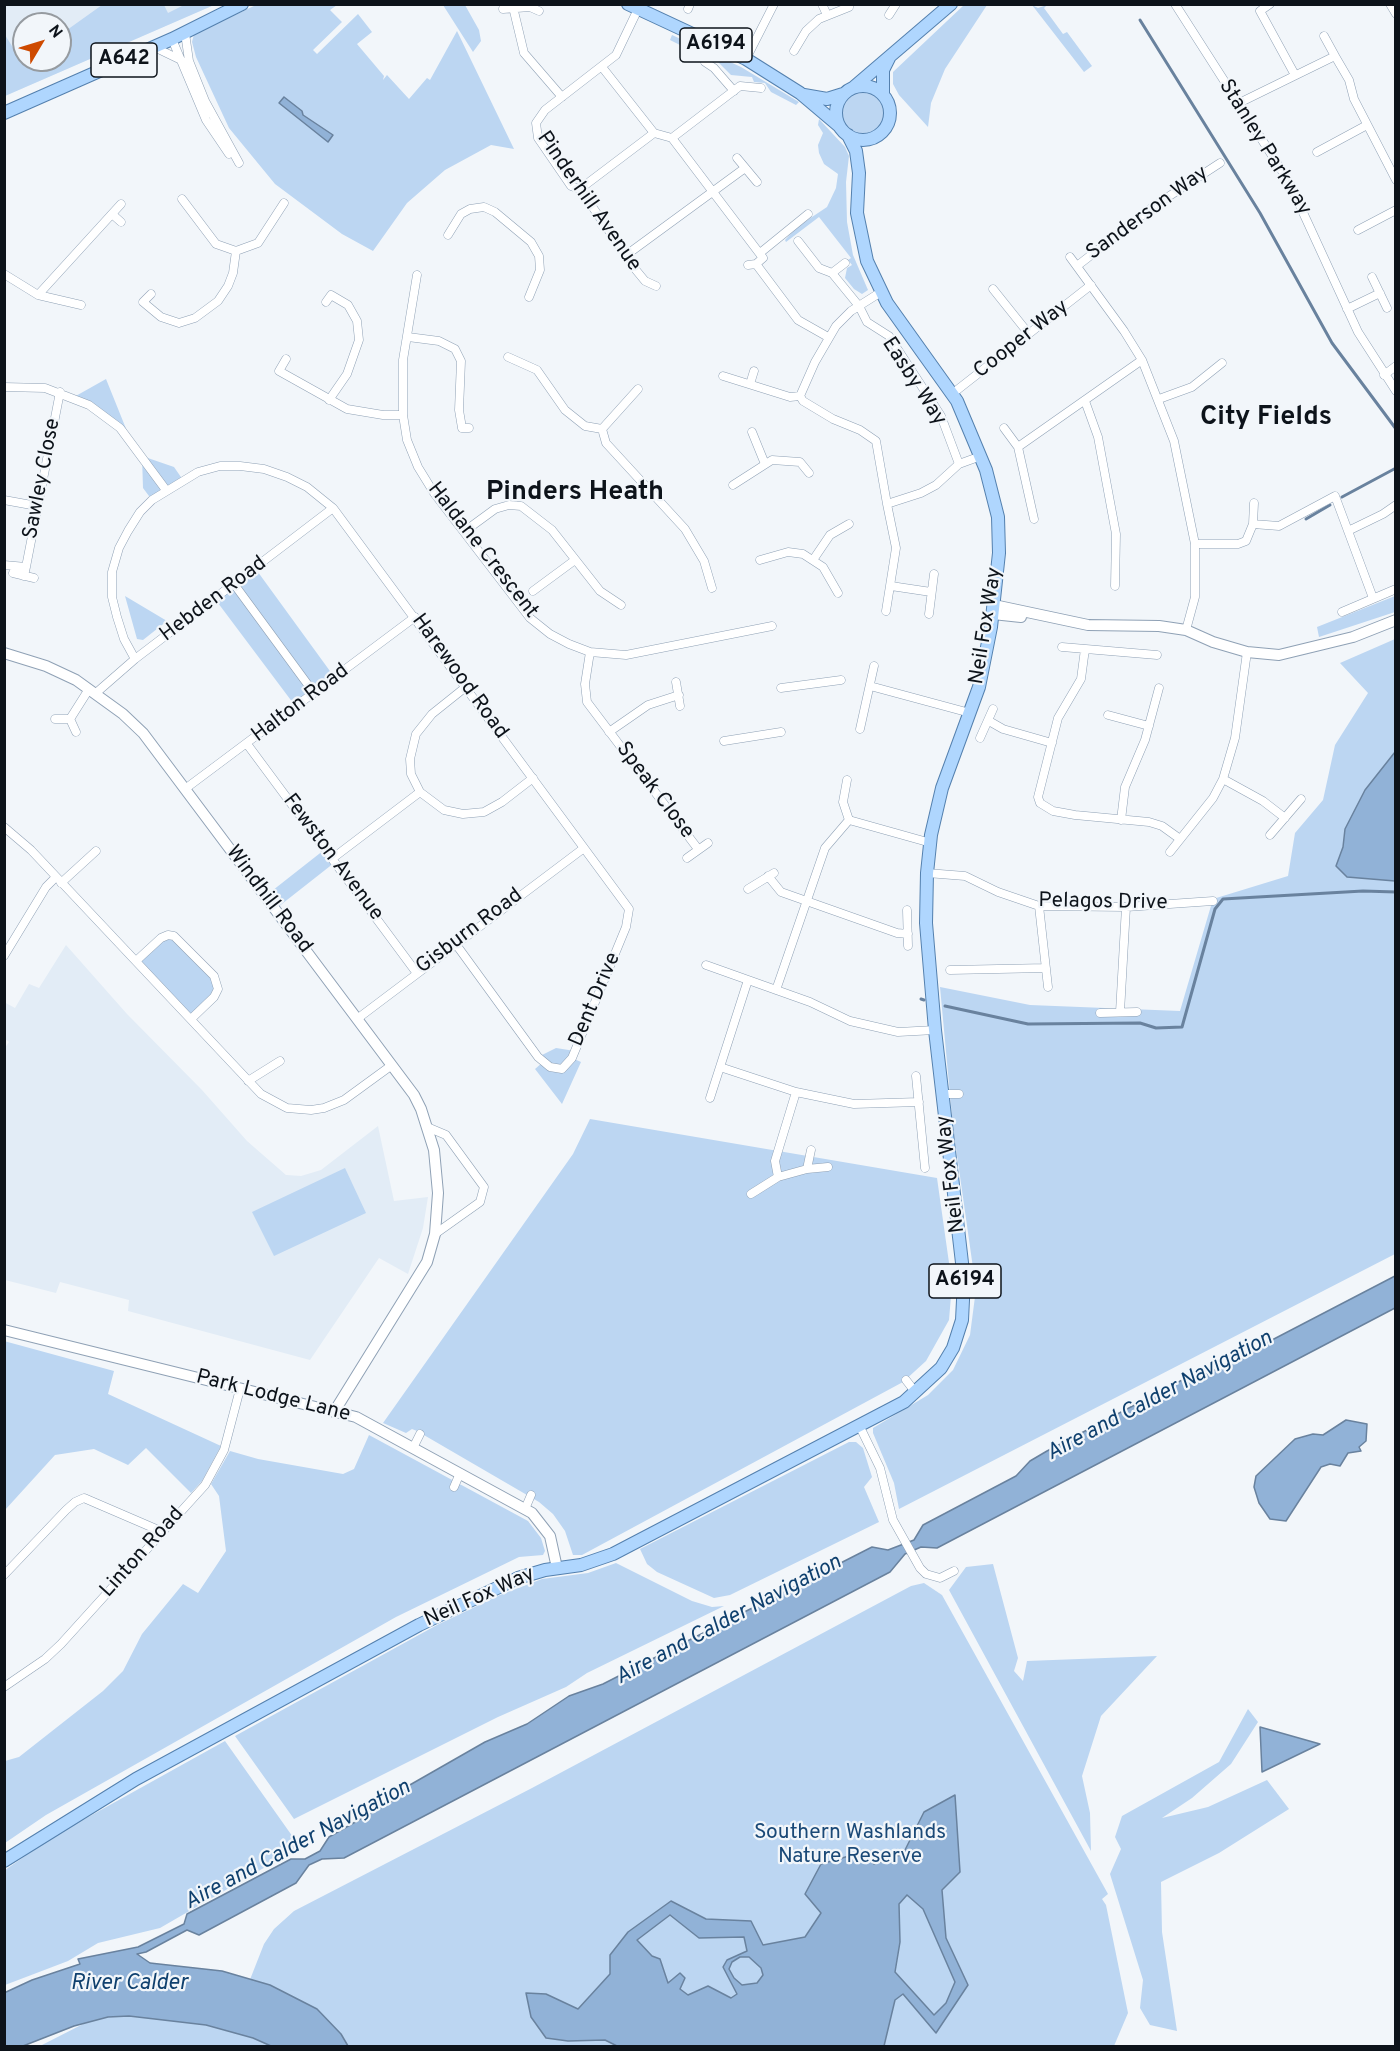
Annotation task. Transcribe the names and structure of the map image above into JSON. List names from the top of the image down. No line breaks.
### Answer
{"streets":{"main road":["A6194","A642","Neil Fox Way"],"street":["Stanley Parkway","Pinderhill Avenue","Sanderson Way","Cooper Way","Easby Way","Sawley Close","Haldane Crescent","Hebden Road","Harewood Road","Halton Road","Speak Close","Fewston Avenue","Windhill Road","Pelagos Drive","Gisburn Road","Dent Drive","Park Lodge Lane","Linton Road"]},"crossings":[["A6194","Pinderhill Avenue"],["A6194","Neil Fox Way"],["Sanderson Way","Cooper Way"],["Cooper Way","Neil Fox Way"],["Haldane Crescent","Speak Close"],["Hebden Road","Harewood Road"],["Hebden Road","Windhill Road"],["Neil Fox Way","Pelagos Drive"],["Neil Fox Way","Park Lodge Lane"],["Harewood Road","Halton Road"],["Harewood Road","Gisburn Road"],["Harewood Road","Dent Drive"],["Halton Road","Fewston Avenue"],["Halton Road","Windhill Road"],["Fewston Avenue","Gisburn Road"],["Windhill Road","Gisburn Road"],["Windhill Road","Park Lodge Lane"],["Gisburn Road","Dent Drive"],["Park Lodge Lane","Linton Road"]],"districts":["City Fields","Pinders Heath"],"water":["Aire and Calder Navigation","River Calder"],"parks":["Southern Washlands Nature Reserve"],"north":"top right"}
